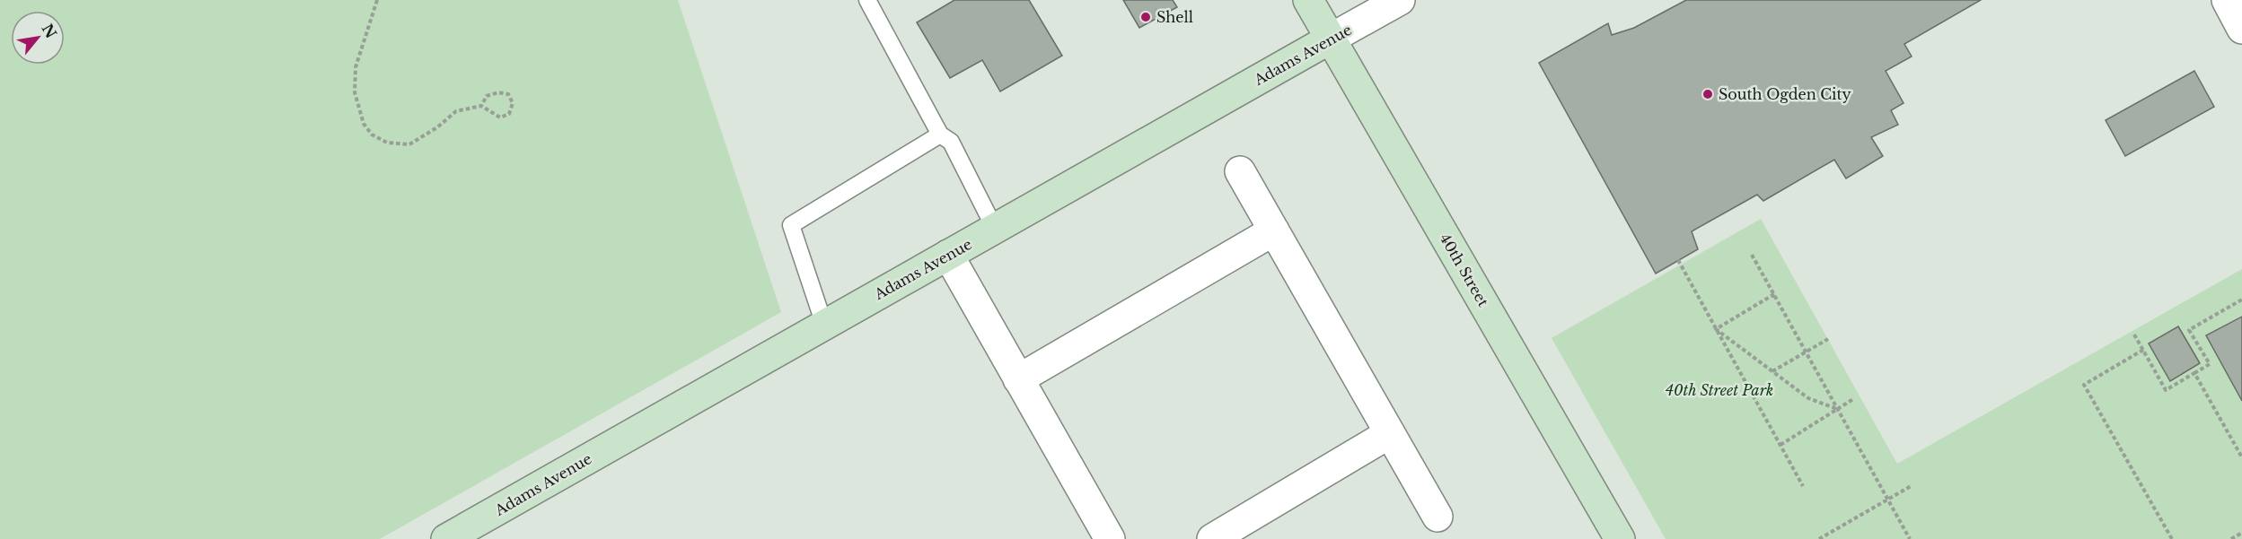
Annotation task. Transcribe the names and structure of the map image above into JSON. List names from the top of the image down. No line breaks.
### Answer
{"streets":{"street":["Adams Avenue","40th Street"]},"crossings":[["Adams Avenue","40th Street"]],"parks":["40th Street Park"],"places":["Shell","South Ogden City"],"north":"top right"}
